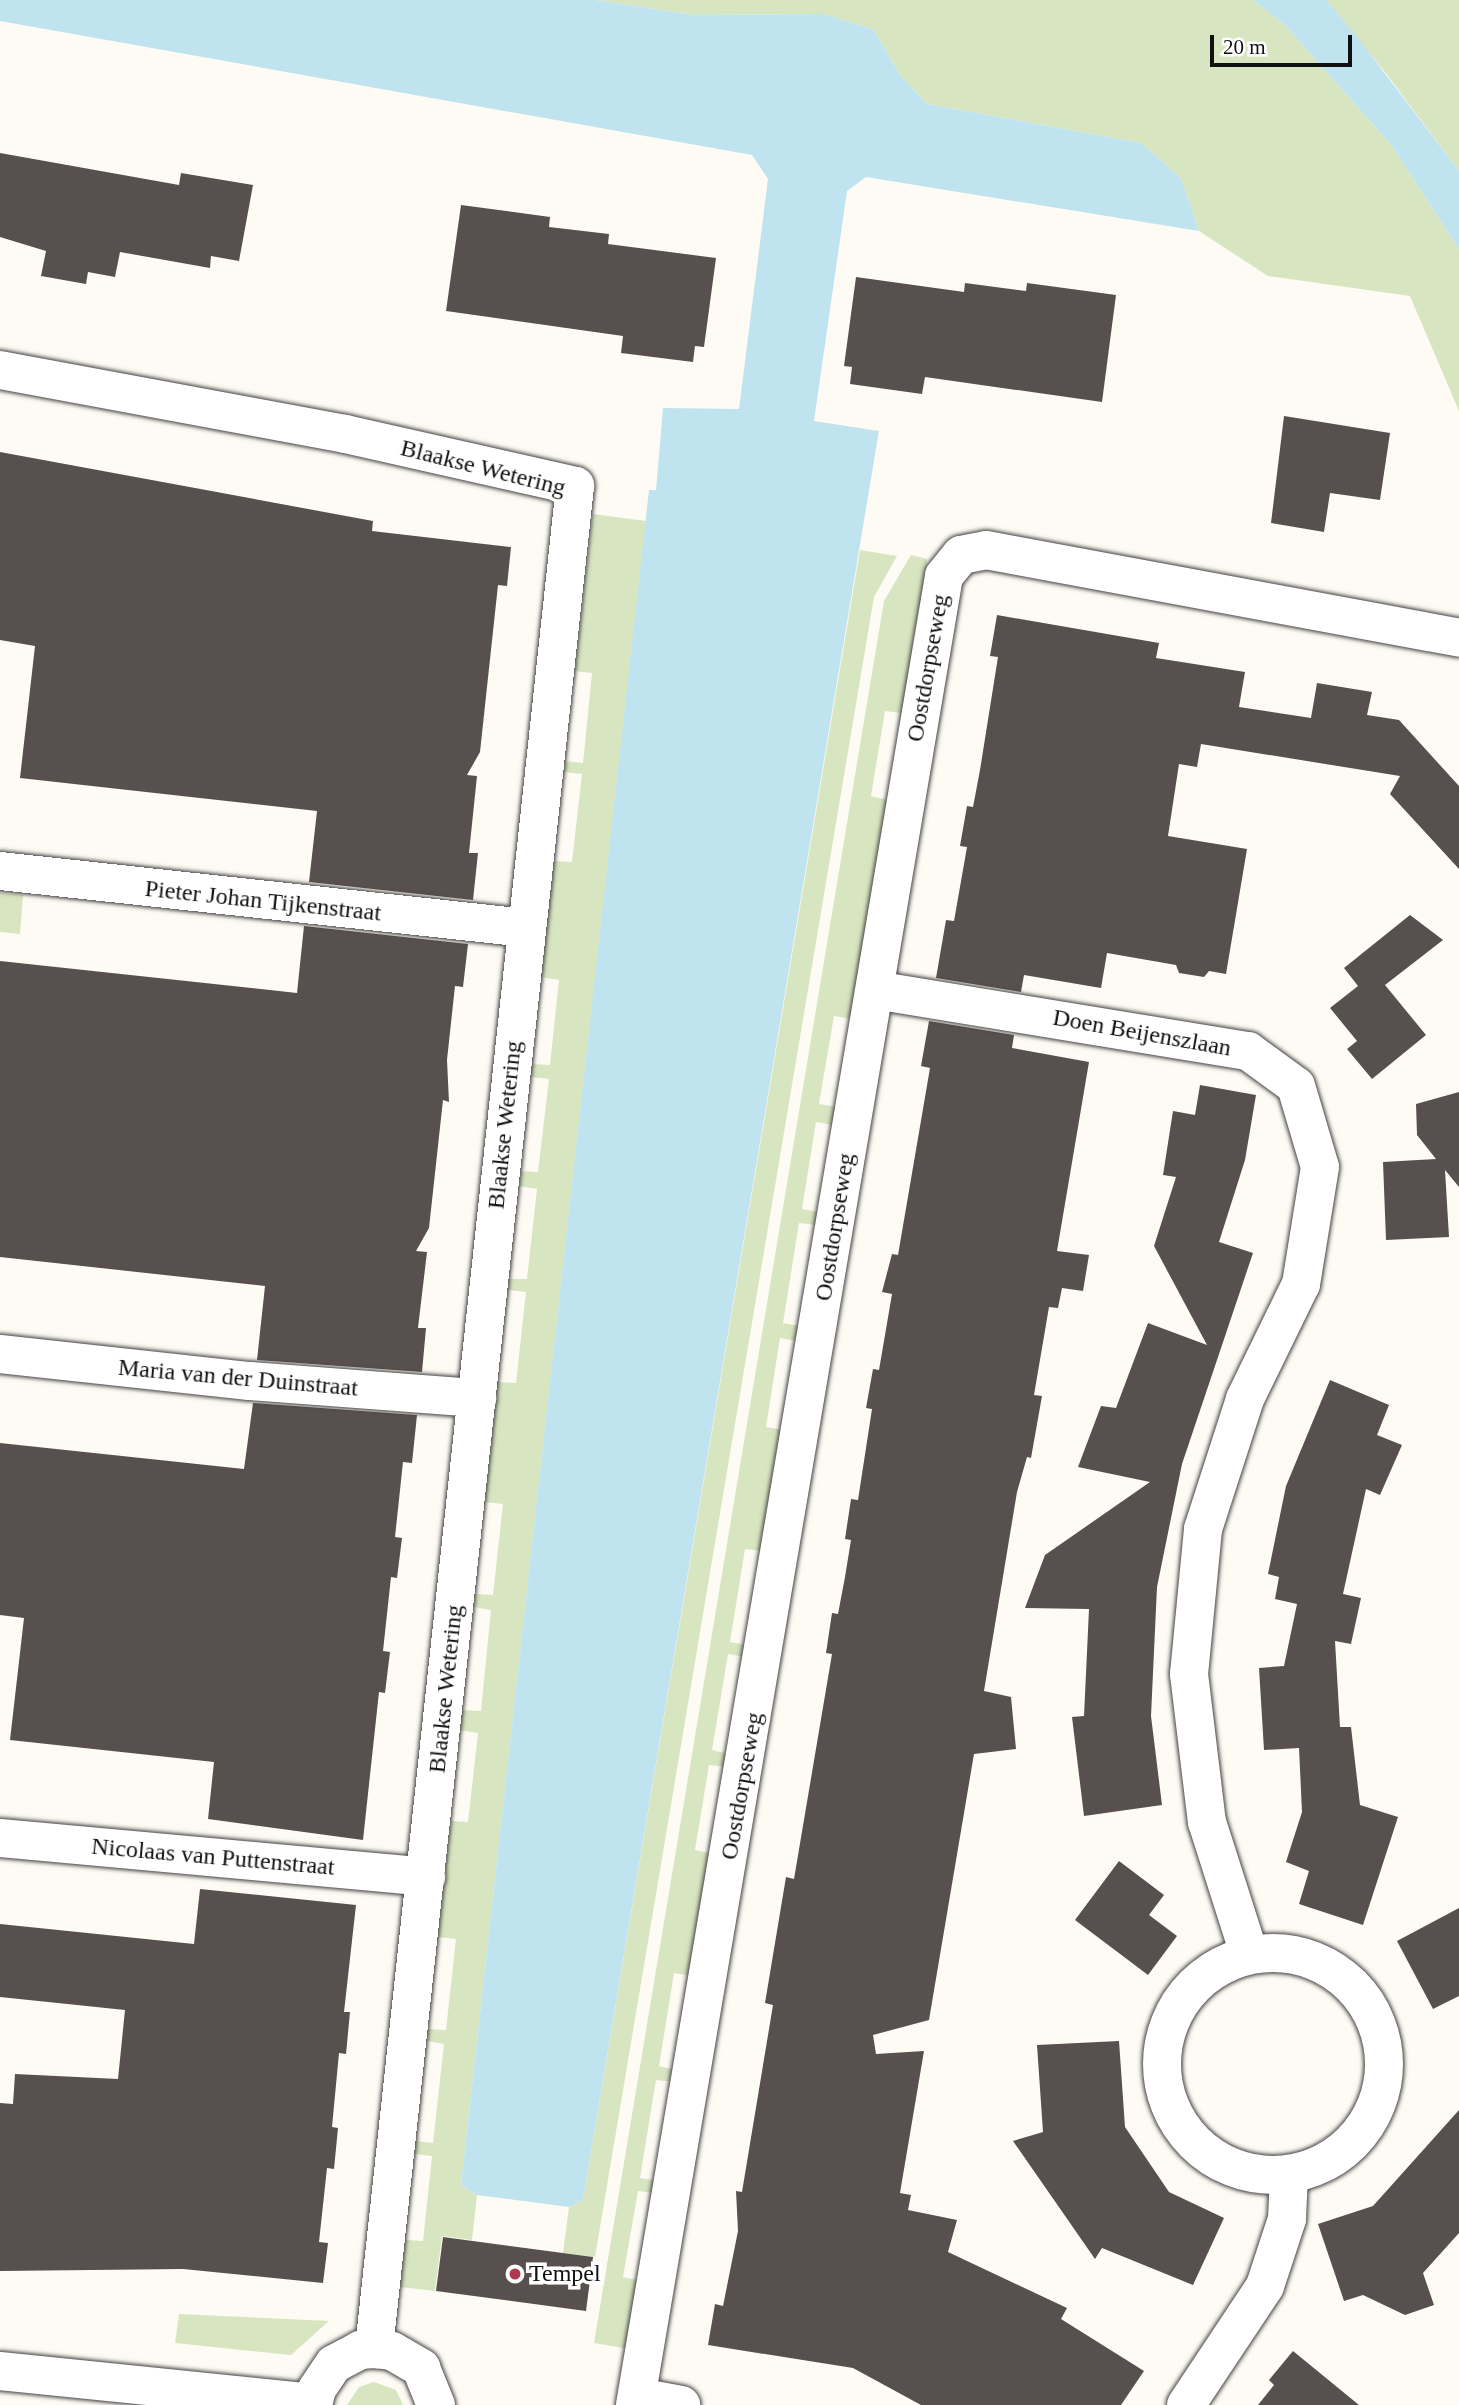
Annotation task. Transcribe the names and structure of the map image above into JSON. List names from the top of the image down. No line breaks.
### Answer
{"streets":{"street":["Blaakse Wetering","Oostdorpseweg","Pieter Johan Tijkenstraat","Doen Beijenszlaan","Maria van der Duinstraat","Nicolaas van Puttenstraat"]},"crossings":[["Blaakse Wetering","Pieter Johan Tijkenstraat"],["Blaakse Wetering","Maria van der Duinstraat"],["Blaakse Wetering","Nicolaas van Puttenstraat"],["Oostdorpseweg","Doen Beijenszlaan"]],"places":["Tempel"],"scale_bar":"20 m"}
